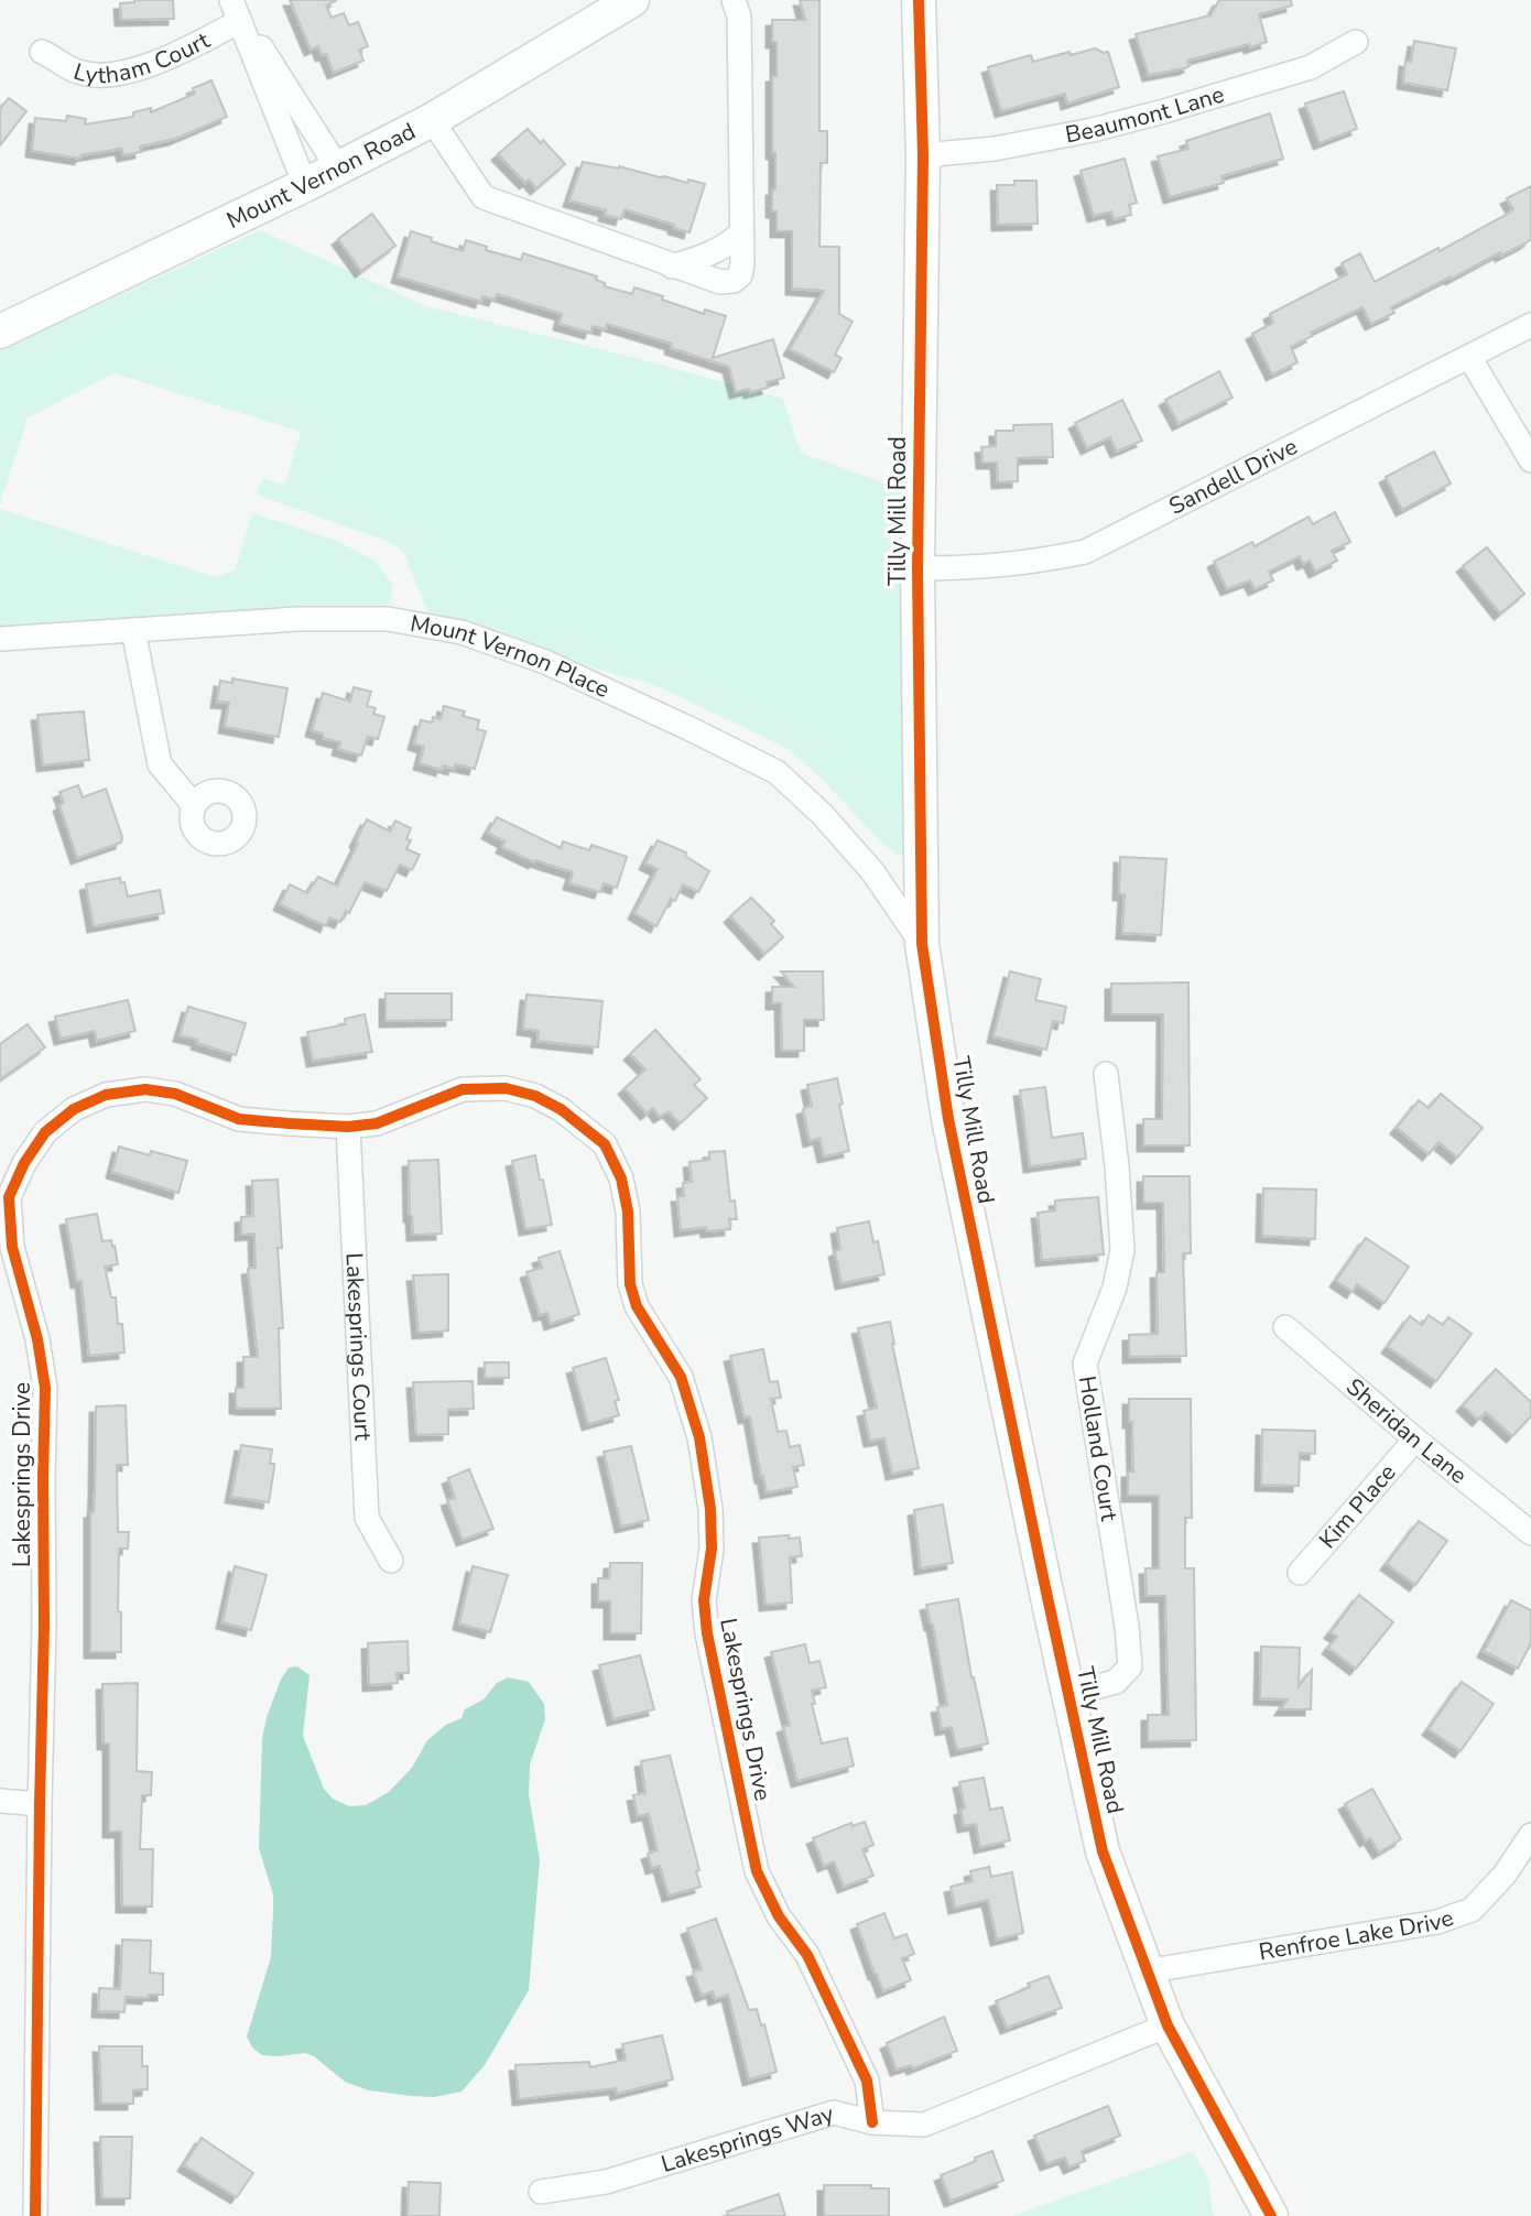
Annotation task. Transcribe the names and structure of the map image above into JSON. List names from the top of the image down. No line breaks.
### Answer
{"streets":{"street":["Lytham Court","Beaumont Lane","Mount Vernon Road","Sandell Drive","Tilly Mill Road","Mount Vernon Place","Lakesprings Court","Sheridan Lane","Holland Court","Lakesprings Drive","Kim Place","Renfroe Lake Drive","Lakesprings Way"]},"crossings":[["Beaumont Lane","Tilly Mill Road"],["Sandell Drive","Tilly Mill Road"],["Tilly Mill Road","Mount Vernon Place"],["Tilly Mill Road","Holland Court"],["Tilly Mill Road","Renfroe Lake Drive"],["Tilly Mill Road","Lakesprings Way"],["Lakesprings Court","Lakesprings Drive"],["Sheridan Lane","Kim Place"],["Lakesprings Drive","Lakesprings Way"]]}
